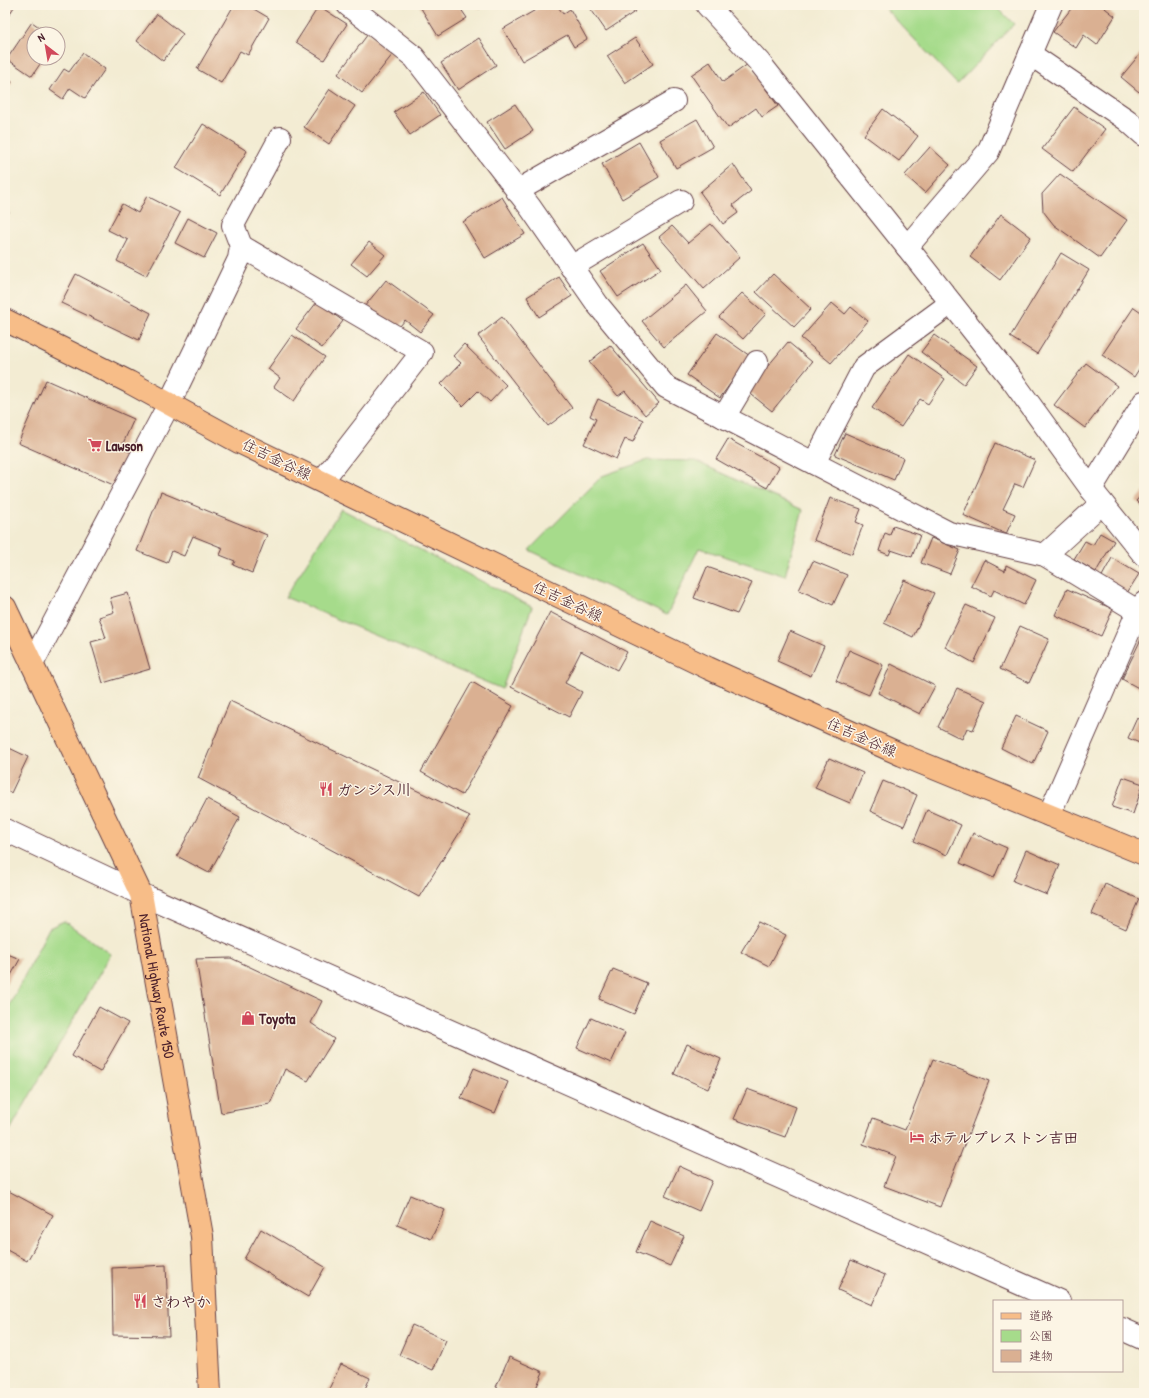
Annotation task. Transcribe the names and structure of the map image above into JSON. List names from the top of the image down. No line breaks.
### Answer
{"streets":{"main road":["住吉金谷線","National Highway Route 150"]},"places":{"supermarket":["Lawson"],"restaurant":["ガンジス川","さわやか"],"shop":["Toyota"],"hotel":["ホテルプレストン吉田"]},"legend":["道路","公園","建物"],"north":"top left"}
